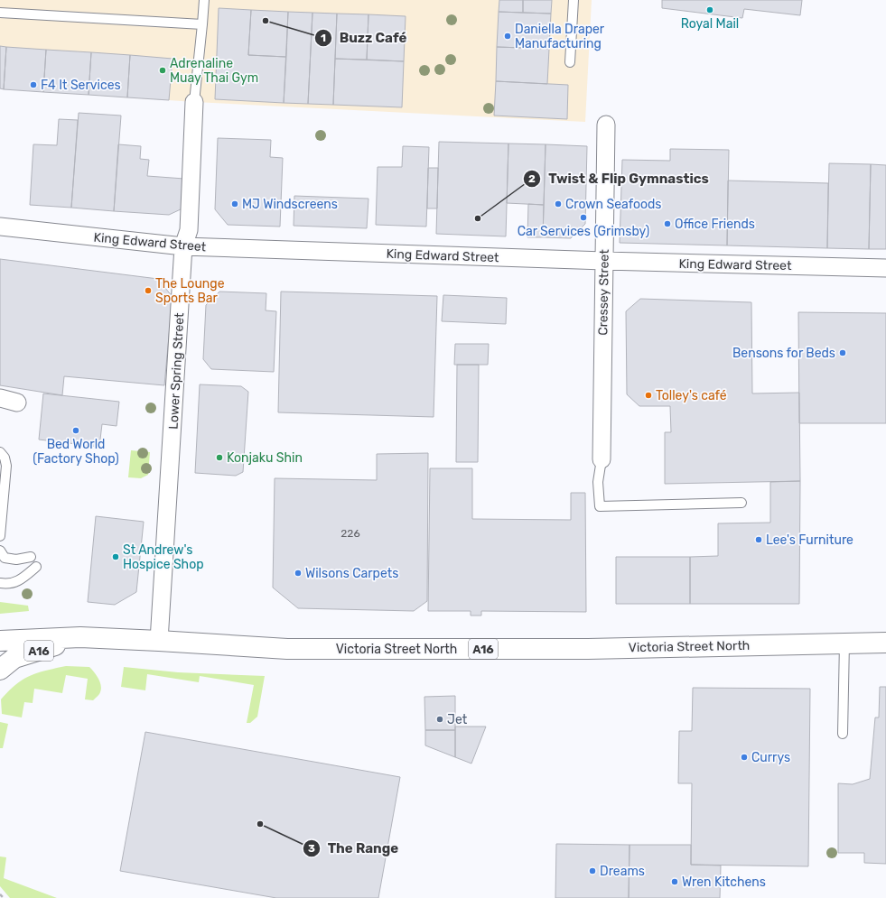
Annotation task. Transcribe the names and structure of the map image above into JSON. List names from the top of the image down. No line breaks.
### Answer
{"streets":{"highway":["Victoria Street North","A16"],"street":["King Edward Street","Cressey Street","Lower Spring Street"]},"crossings":[["King Edward Street","Cressey Street"],["King Edward Street","Lower Spring Street"],["Lower Spring Street","Victoria Street North"]],"places":["Royal Mail","Buzz Café","Daniella Draper Manufacturing","Adrenaline Muay Thai Gym","F4 It Services","MJ Windscreens","Crown Seafoods","Car Services (Grimsby)","Twist & Flip Gymnastics","Office Friends","The Lounge Sports Bar","Bensons for Beds","Tolley's café","Bed World (Factory Shop)","Konjaku Shin","Lee's Furniture","St Andrew's Hospice Shop","Wilsons Carpets","Jet","Currys","The Range","Dreams","Wren Kitchens"],"house_numbers":["226"]}
